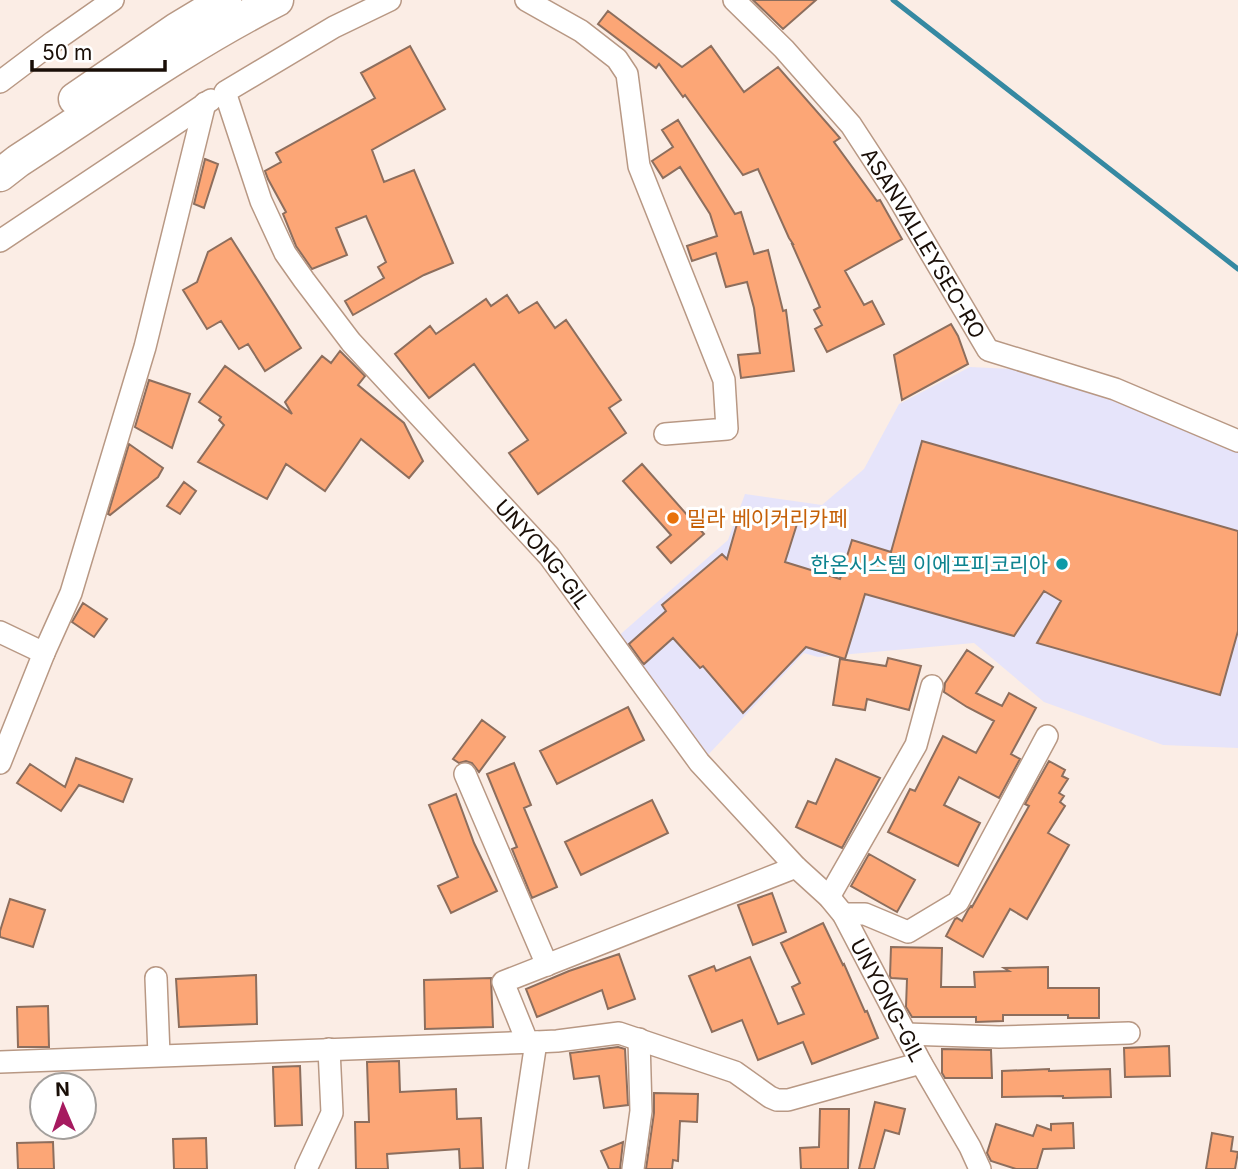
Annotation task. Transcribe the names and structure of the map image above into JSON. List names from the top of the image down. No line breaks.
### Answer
{"streets":{"street":["ASANVALLEYSEO-RO","UNYONG-GIL"]},"places":["밀라 베이커리카페","한온시스템 이에프피코리아"],"scale_bar":"50 m","north":"top"}
